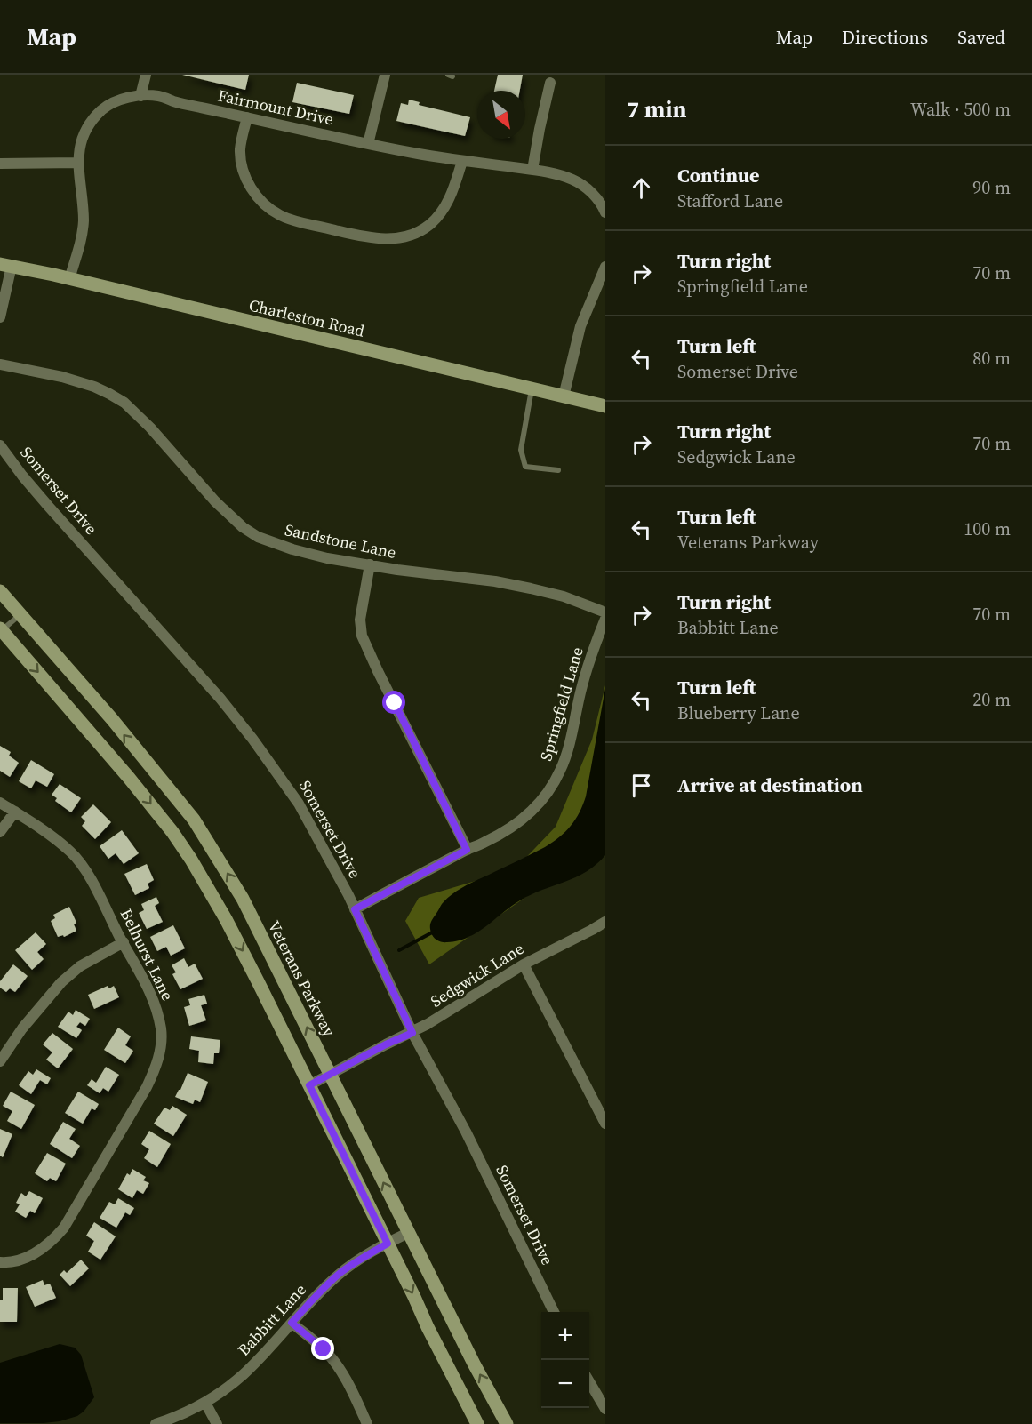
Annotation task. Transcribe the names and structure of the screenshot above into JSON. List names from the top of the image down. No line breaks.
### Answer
{"streets":{"main road":["Charleston Road","Veterans Parkway"],"street":["Fairmount Drive","Somerset Drive","Sandstone Lane","Springfield Lane","Belhurst Lane","Sedgwick Lane","Babbitt Lane"]},"crossings":[["Fairmount Drive","Charleston Road"],["Somerset Drive","Springfield Lane"],["Somerset Drive","Sedgwick Lane"],["Sedgwick Lane","Veterans Parkway"],["Veterans Parkway","Babbitt Lane"]],"north":"bottom right","page":{"header":"Map","nav":["Map","Directions","Saved"],"heading":["7 min","Walk · 500 m"],"list":[["Continue","Stafford Lane","90 m"],["Turn right","Springfield Lane","70 m"],["Turn left","Somerset Drive","80 m"],["Turn right","Sedgwick Lane","70 m"],["Turn left","Veterans Parkway","100 m"],["Turn right","Babbitt Lane","70 m"],["Turn left","Blueberry Lane","20 m"],"Arrive at destination"],"map_buttons":["+","−"]}}
